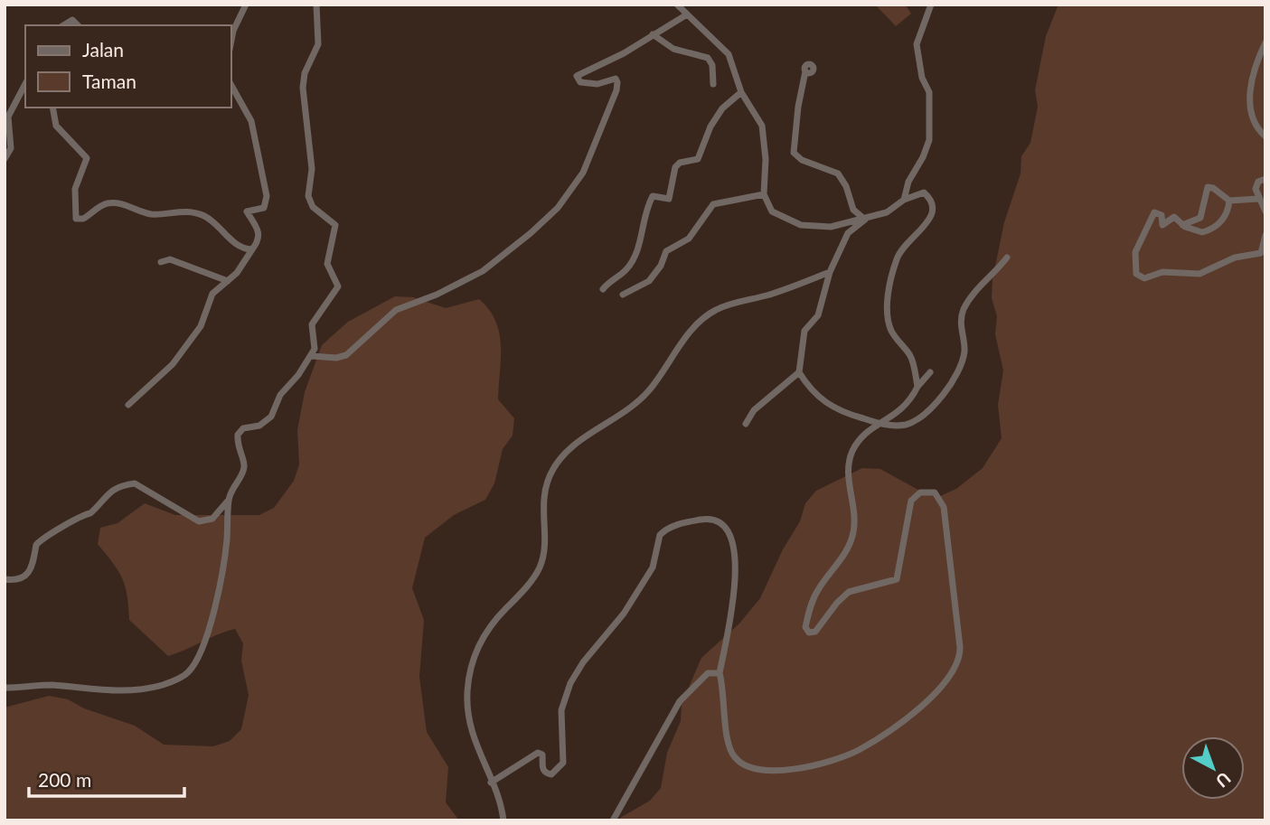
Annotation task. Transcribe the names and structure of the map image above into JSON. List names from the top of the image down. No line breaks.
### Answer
{"legend":["Jalan","Taman"],"scale_bar":"200 m","north":"bottom right"}
